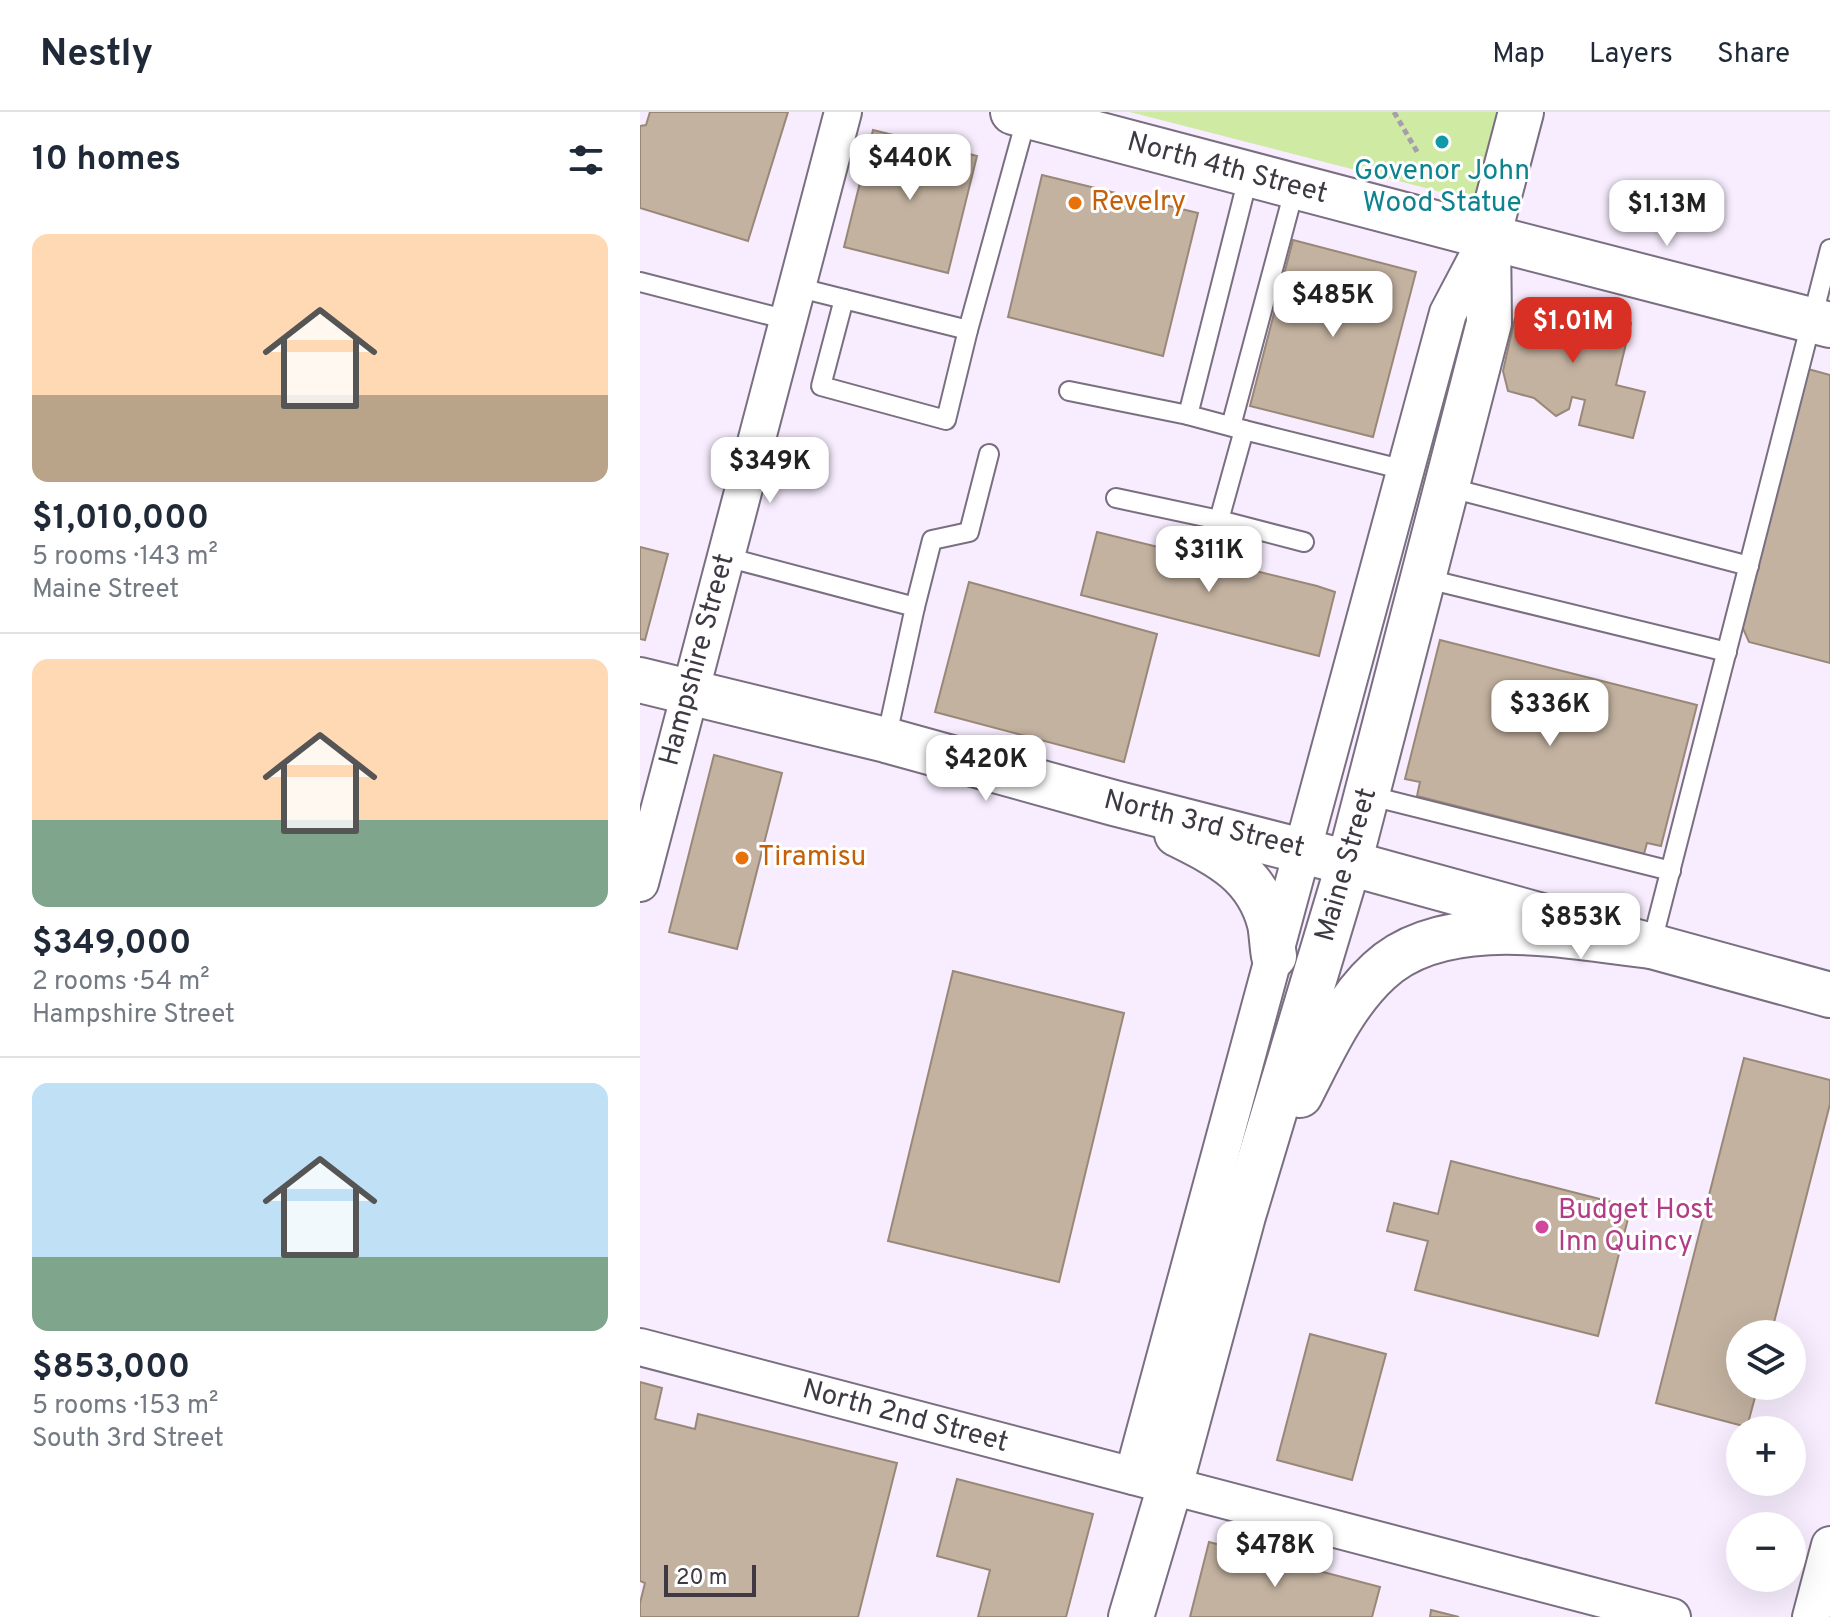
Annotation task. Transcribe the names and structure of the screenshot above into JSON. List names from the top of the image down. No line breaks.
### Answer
{"streets":{"main road":["North 4th Street","North 3rd Street","Maine Street"],"street":["Hampshire Street","North 2nd Street"]},"crossings":[["North 4th Street","Maine Street"],["Hampshire Street","North 3rd Street"],["North 3rd Street","Maine Street"],["Maine Street","North 2nd Street"]],"places":["Govenor John Wood Statue","Revelry","Tiramisu","Budget Host Inn Quincy"],"scale_bar":"20 m","page":{"header":"Nestly","nav":["Map","Layers","Share"],"heading":"10 homes","price":["$440K","$1.13M","$485K","$1.01M","$349K","$311K","$336K","$420K","$853K","$478K"],"list":[{"name":"$1,010,000","note":"5 rooms · 143 m² · Maine Street"},{"name":"$349,000","note":"2 rooms · 54 m² · Hampshire Street"},{"name":"$853,000","note":"5 rooms · 153 m² · South 3rd Street"}],"map_buttons":["+","−"],"scale":"20 m"}}
